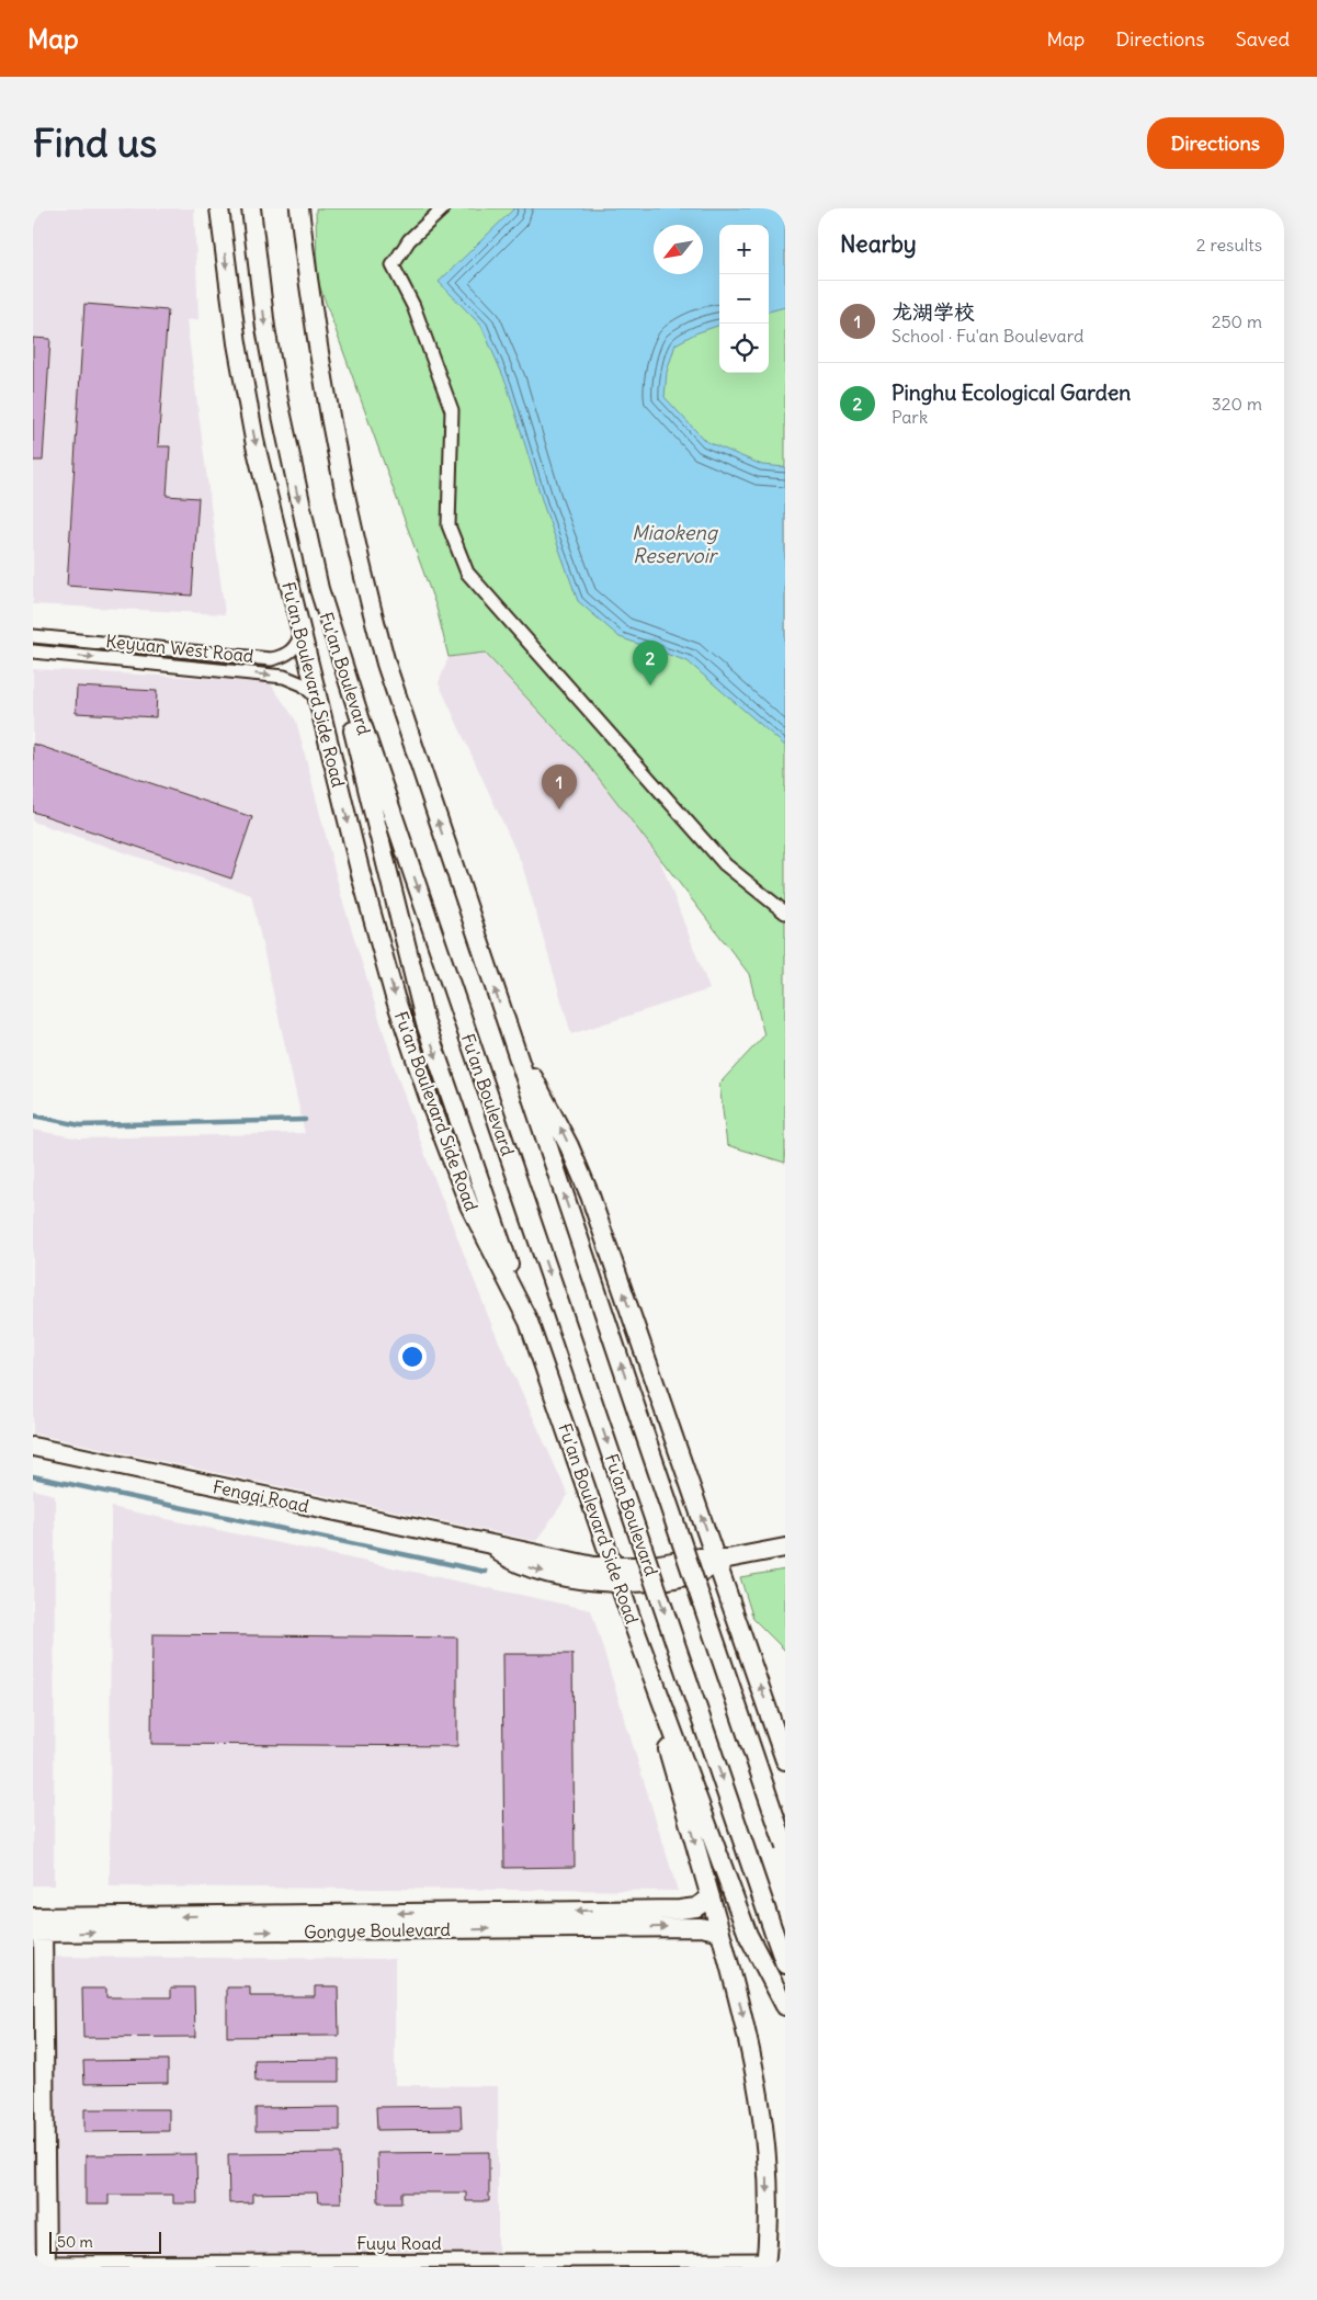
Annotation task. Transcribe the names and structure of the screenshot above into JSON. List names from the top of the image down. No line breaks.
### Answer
{"streets":{"main road":["Fu'an Boulevard","Fu'an Boulevard Side Road","Fengqi Road","Gongye Boulevard"],"street":["Keyuan West Road","Fuyu Road"]},"crossings":[["Keyuan West Road","Fu'an Boulevard Side Road"],["Fu'an Boulevard Side Road","Fengqi Road"]],"water":["Miaokeng Reservoir"],"scale_bar":"50 m","north":"bottom left","page":{"header":"Map","nav":["Map","Directions","Saved"],"buttons":"Directions","title":"Find us","heading":["Nearby","2 results"],"map_buttons":["+","−"],"list":[{"mark":"1","name":"龙湖学校","note":"School · Fu'an Boulevard","value":"250 m"},{"mark":"2","name":"Pinghu Ecological Garden","note":"Park","value":"320 m"}],"pins":["2","1"],"scale":"50 m"}}
